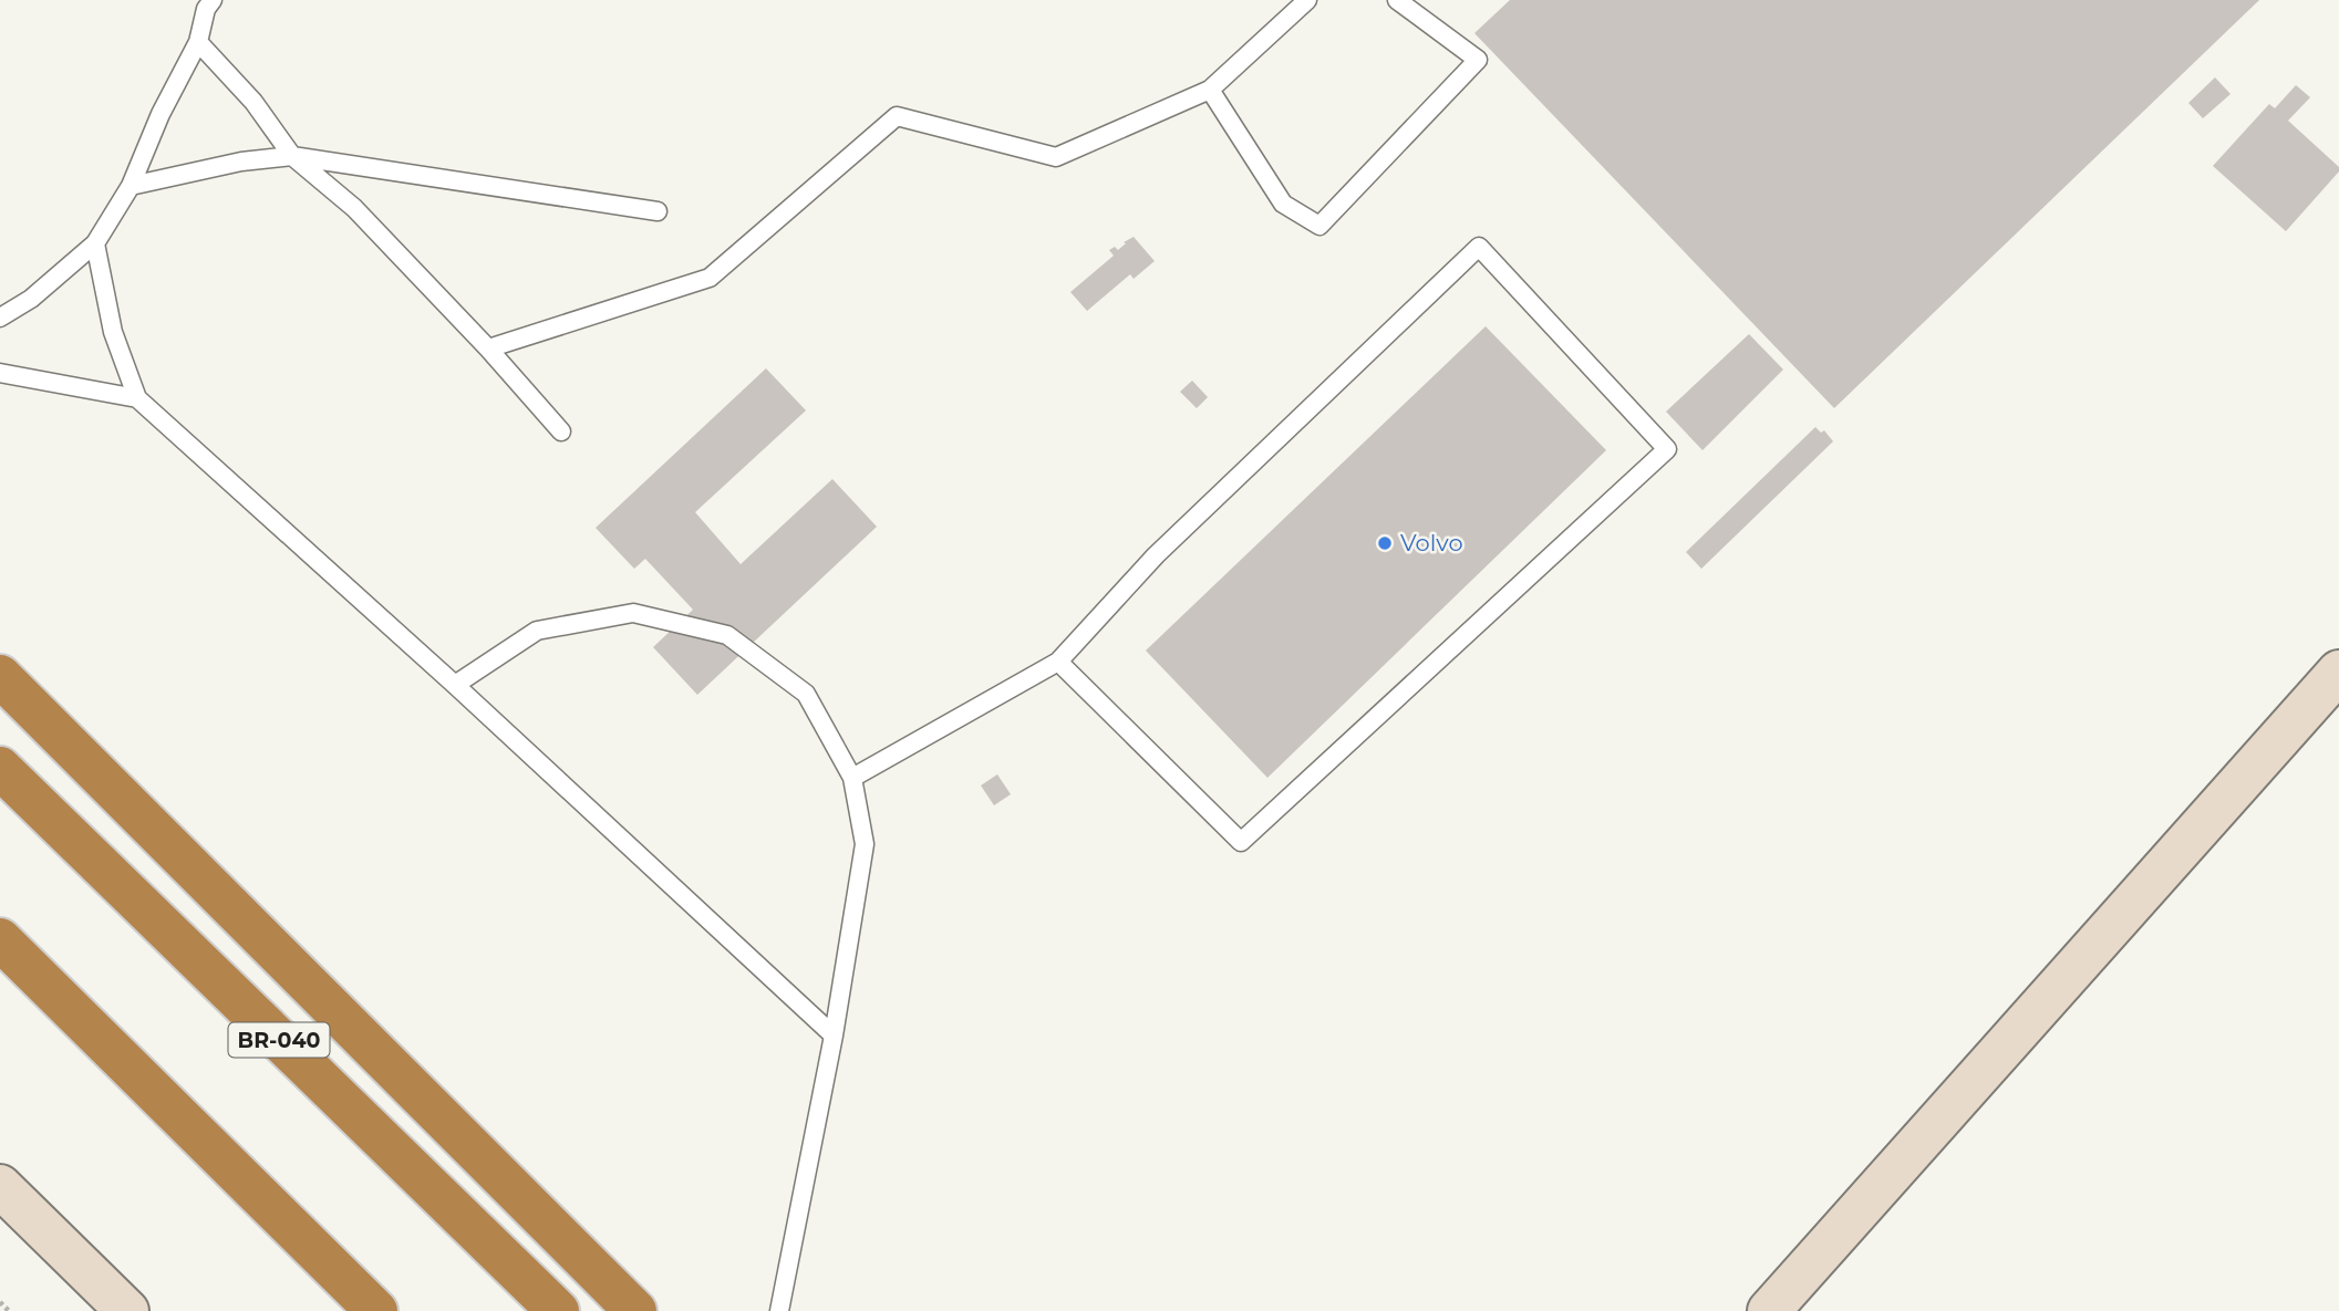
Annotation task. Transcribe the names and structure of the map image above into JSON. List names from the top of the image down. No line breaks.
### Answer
{"streets":{"highway":["BR-040"]},"places":["Volvo"]}
